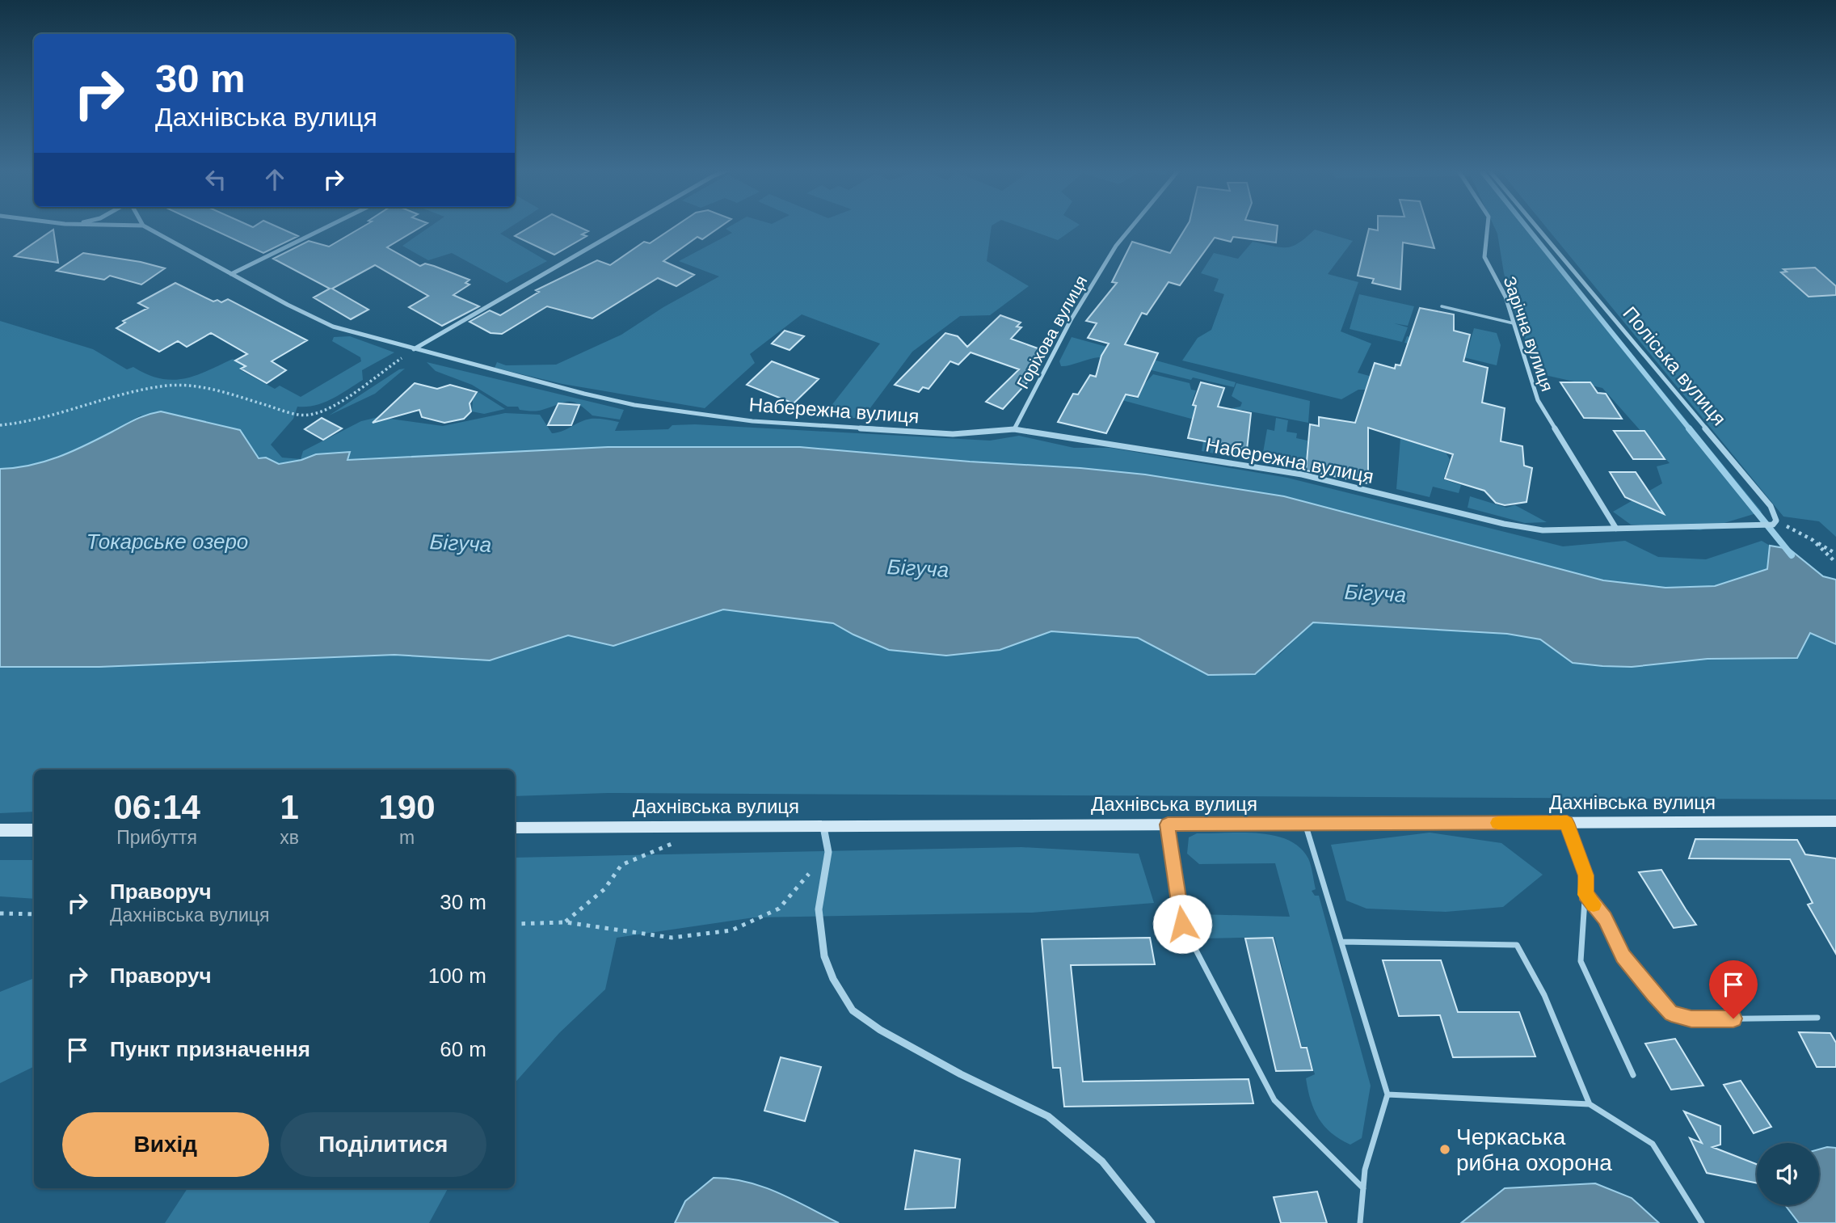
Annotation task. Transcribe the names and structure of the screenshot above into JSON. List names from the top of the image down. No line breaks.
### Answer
{"streets":{"street":["Горіхова вулиця","Зарічна вулиця","Поліська вулиця","Набережна вулиця","Дахнівська вулиця"]},"crossings":[["Горіхова вулиця","Набережна вулиця"],["Зарічна вулиця","Набережна вулиця"],["Поліська вулиця","Набережна вулиця"]],"water":["Токарське озеро","Бігуча"],"places":["Черкаська рибна охорона"],"page":{"turn":["30 m","Дахнівська вулиця"],"eta":["06:14","Прибуття","1","хв","190","m"],"list":[{"name":"Праворуч","note":"Дахнівська вулиця","value":"30 m"},{"name":"Праворуч","value":"100 m"},{"name":"Пункт призначення","value":"60 m"}],"buttons":["Вихід","Поділитися"]}}
